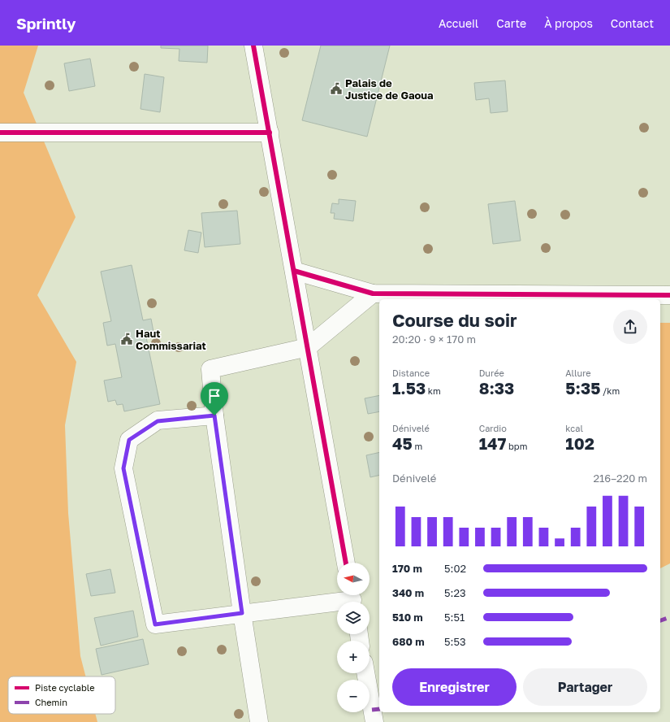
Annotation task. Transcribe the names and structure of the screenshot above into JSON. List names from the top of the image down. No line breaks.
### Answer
{"places":{"public building":["Palais de Justice de Gaoua","Haut Commissariat"]},"legend":["Piste cyclable","Chemin"],"north":"left","page":{"header":"Sprintly","nav":["Accueil","Carte","À propos","Contact"],"heading":["Course du soir","20:20 · 9 × 170 m"],"stats":[["Distance","1.53 km"],["Durée","8:33"],["Allure","5:35 /km"],["Dénivelé","45 m"],["Cardio","147 bpm"],["kcal","102"]],"chart":["Dénivelé","216–220 m"],"list":[{"name":"170 m","note":"5:02"},{"name":"340 m","note":"5:23"},{"name":"510 m","note":"5:51"},{"name":"680 m","note":"5:53"}],"map_buttons":["+","−"],"buttons":["Enregistrer","Partager"]}}
